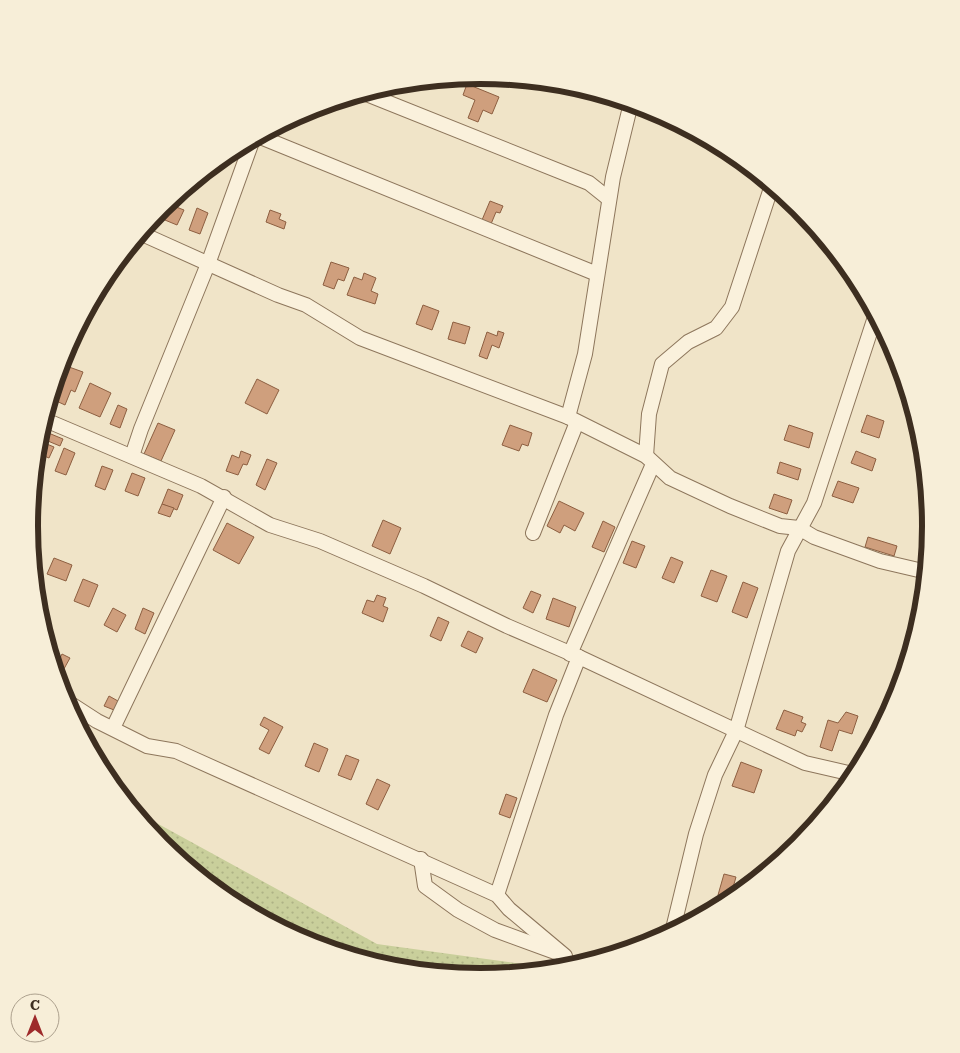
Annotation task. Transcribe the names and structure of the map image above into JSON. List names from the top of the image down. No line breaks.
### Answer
{"north":"top"}
